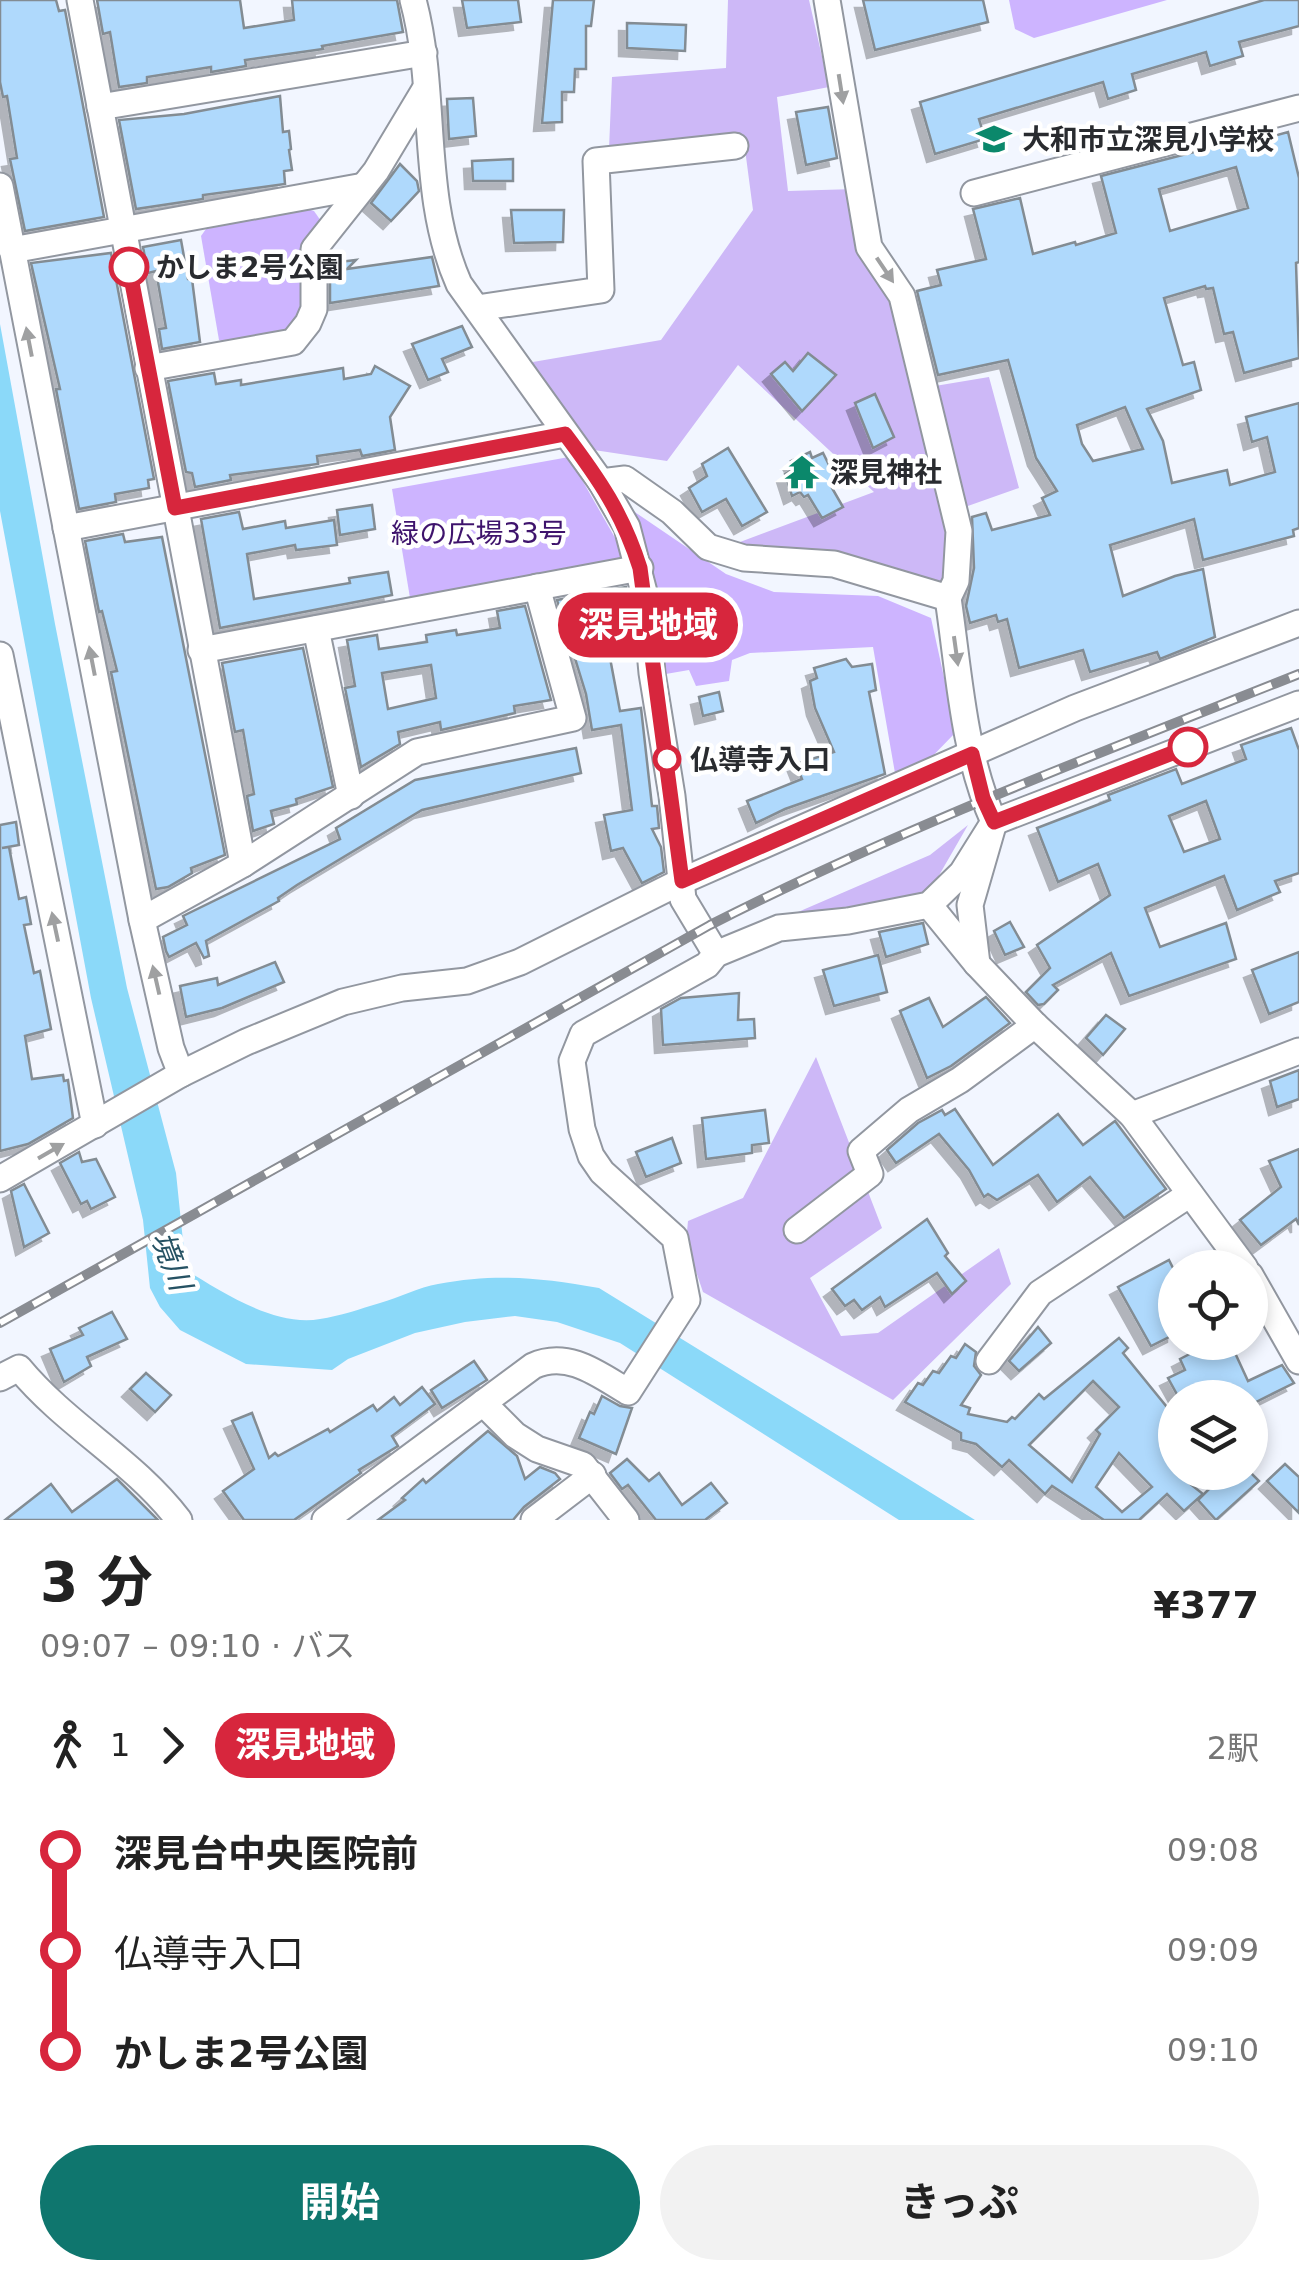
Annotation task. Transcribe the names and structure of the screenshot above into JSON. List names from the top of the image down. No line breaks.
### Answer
{"water":["境川"],"parks":["緑の広場33号"],"places":{"school or university":["大和市立深見小学校"],"other":["かしま2号公園","仏導寺入口"],"temple":["深見神社"]},"lines":["bus line 深見地域"],"page":{"on_map":"深見地域","heading":["3 分","09:07 – 09:10 · バス","¥377"],"legs":["1","深見地域","2駅"],"list":[{"name":"深見台中央医院前","value":"09:08"},{"name":"仏導寺入口","value":"09:09"},{"name":"かしま2号公園","value":"09:10"}],"buttons":["開始","きっぷ"]}}
